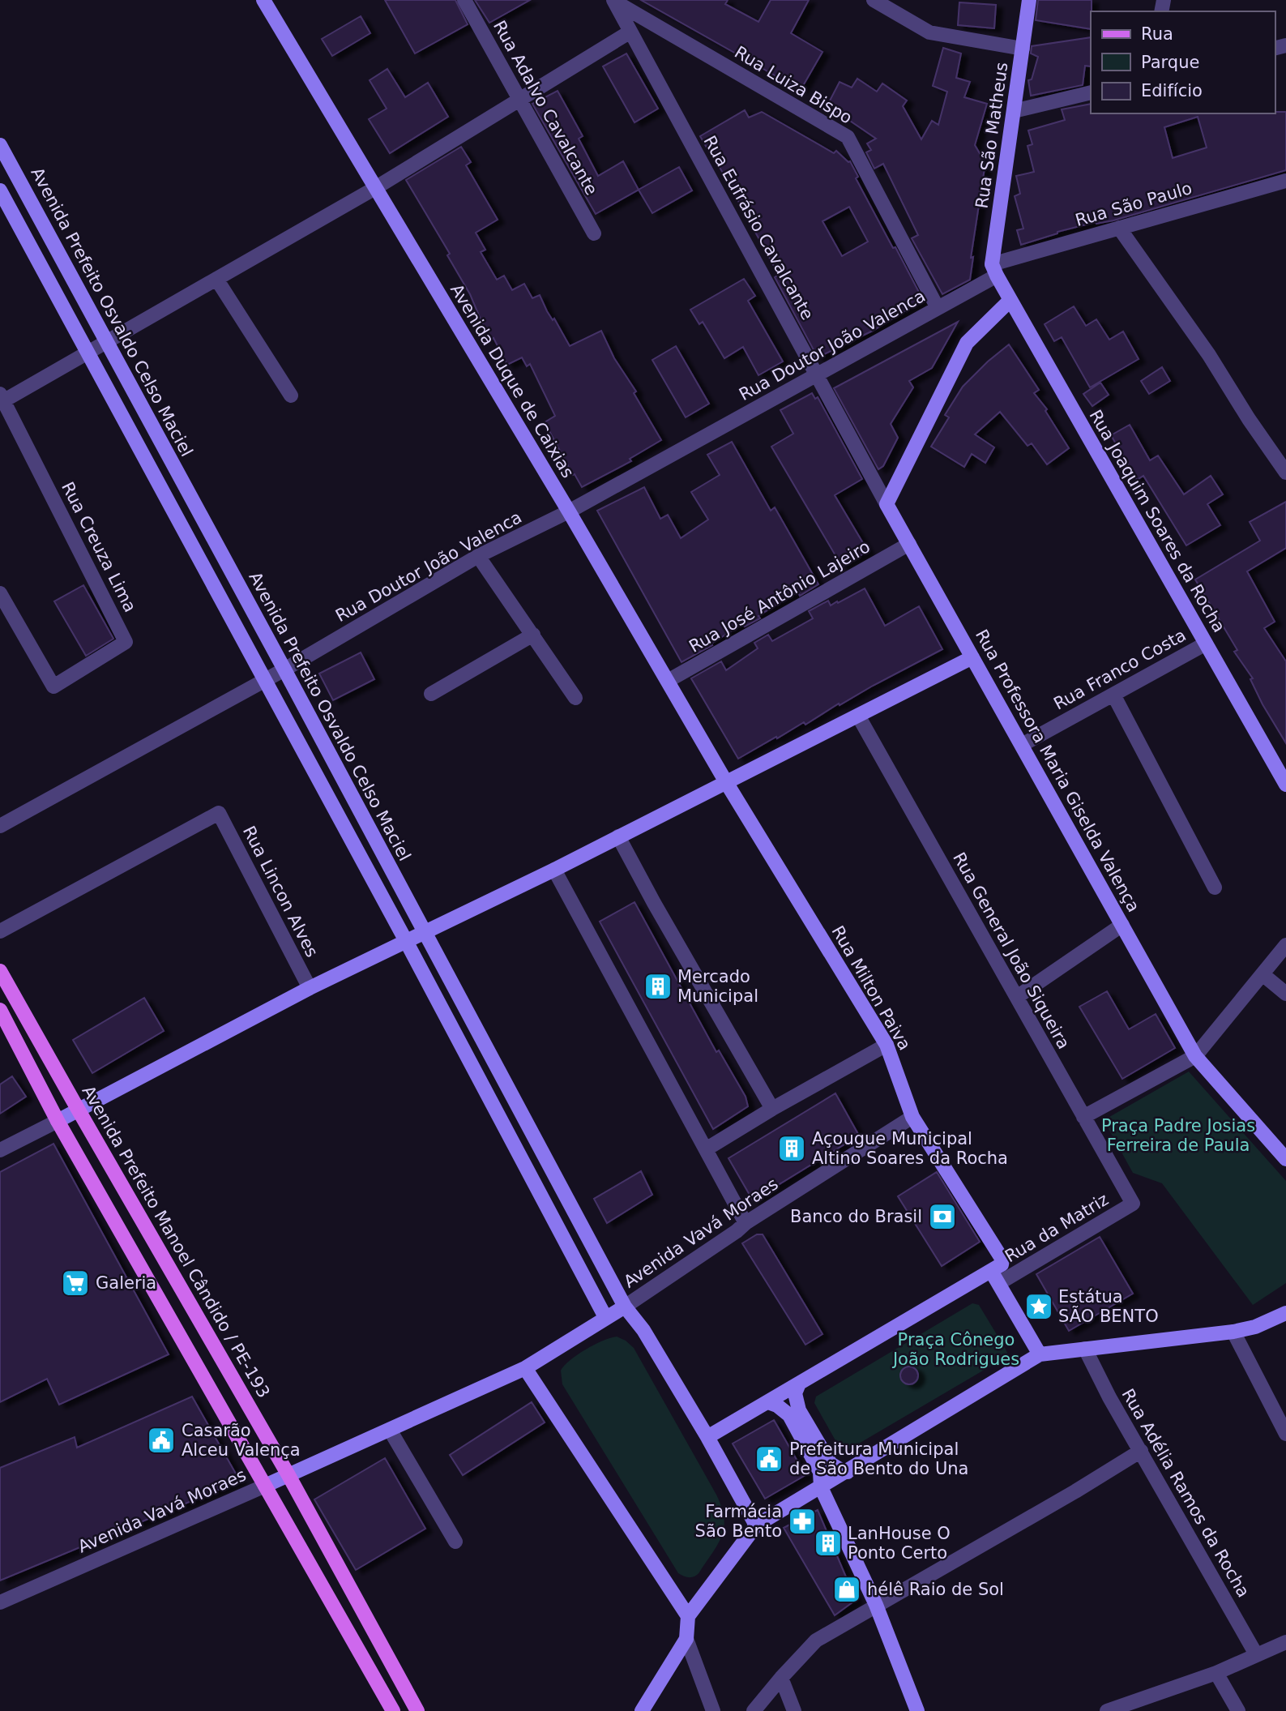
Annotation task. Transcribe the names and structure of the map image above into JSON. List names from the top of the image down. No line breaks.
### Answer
{"streets":{"main road":["Avenida Prefeito Manoel Cândido / PE-193"],"street":["Rua Luiza Bispo","Rua Adalvo Cavalcante","Rua São Matheus","Rua São Paulo","Rua Eufrásio Cavalcante","Avenida Prefeito Osvaldo Celso Maciel","Rua Doutor João Valenca","Avenida Duque de Caixias","Rua Joaquim Soares da Rocha","Rua Creuza Lima","Rua José Antônio Lajeiro","Rua Franco Costa","Rua Professora Maria Giselda Valença","Rua Lincon Alves","Rua General João Siqueira","Rua Milton Paiva","Rua da Matriz","Avenida Vavá Moraes","Rua Adélia Ramos da Rocha"]},"crossings":[["Rua Luiza Bispo","Rua Eufrásio Cavalcante"],["Rua Luiza Bispo","Rua Doutor João Valenca"],["Rua São Matheus","Rua São Paulo"],["Rua São Matheus","Rua Doutor João Valenca"],["Rua São Matheus","Rua Joaquim Soares da Rocha"],["Rua São Paulo","Rua Doutor João Valenca"],["Rua São Paulo","Rua Joaquim Soares da Rocha"],["Rua Eufrásio Cavalcante","Rua Doutor João Valenca"],["Rua Eufrásio Cavalcante","Rua Professora Maria Giselda Valença"],["Avenida Prefeito Osvaldo Celso Maciel","Rua Doutor João Valenca"],["Avenida Prefeito Osvaldo Celso Maciel","Avenida Vavá Moraes"],["Rua Doutor João Valenca","Avenida Duque de Caixias"],["Rua Doutor João Valenca","Rua Joaquim Soares da Rocha"],["Avenida Duque de Caixias","Rua José Antônio Lajeiro"],["Avenida Duque de Caixias","Rua Milton Paiva"],["Rua Joaquim Soares da Rocha","Rua Franco Costa"],["Rua José Antônio Lajeiro","Rua Professora Maria Giselda Valença"],["Rua Franco Costa","Rua Professora Maria Giselda Valença"],["Rua General João Siqueira","Rua da Matriz"],["Rua Milton Paiva","Rua da Matriz"],["Rua Milton Paiva","Avenida Vavá Moraes"],["Avenida Vavá Moraes","Avenida Prefeito Manoel Cândido / PE-193"]],"parks":["Praça Padre Josias Ferreira de Paula","Praça Cônego João Rodrigues"],"places":{"building":["Mercado Municipal","Açougue Municipal Altino Soares da Rocha","LanHouse O Ponto Certo"],"bank":["Banco do Brasil"],"supermarket":["Galeria"],"place":["Estátua SÃO BENTO"],"public building":["Casarão Alceu Valença","Prefeitura Municipal de São Bento do Una"],"pharmacy":["Farmácia São Bento"],"shop":["hélê Raio de Sol"]},"legend":["Rua","Parque","Edifício"]}
